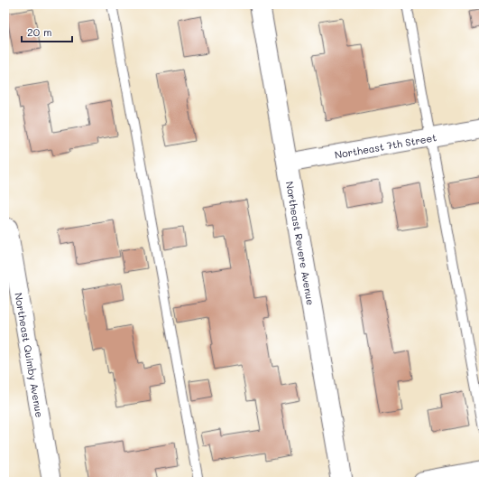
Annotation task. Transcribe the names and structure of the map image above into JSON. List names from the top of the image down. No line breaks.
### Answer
{"streets":{"street":["Northeast 7th Street","Northeast Revere Avenue","Northeast Quimby Avenue"]},"crossings":[["Northeast 7th Street","Northeast Revere Avenue"]],"scale_bar":"20 m"}
